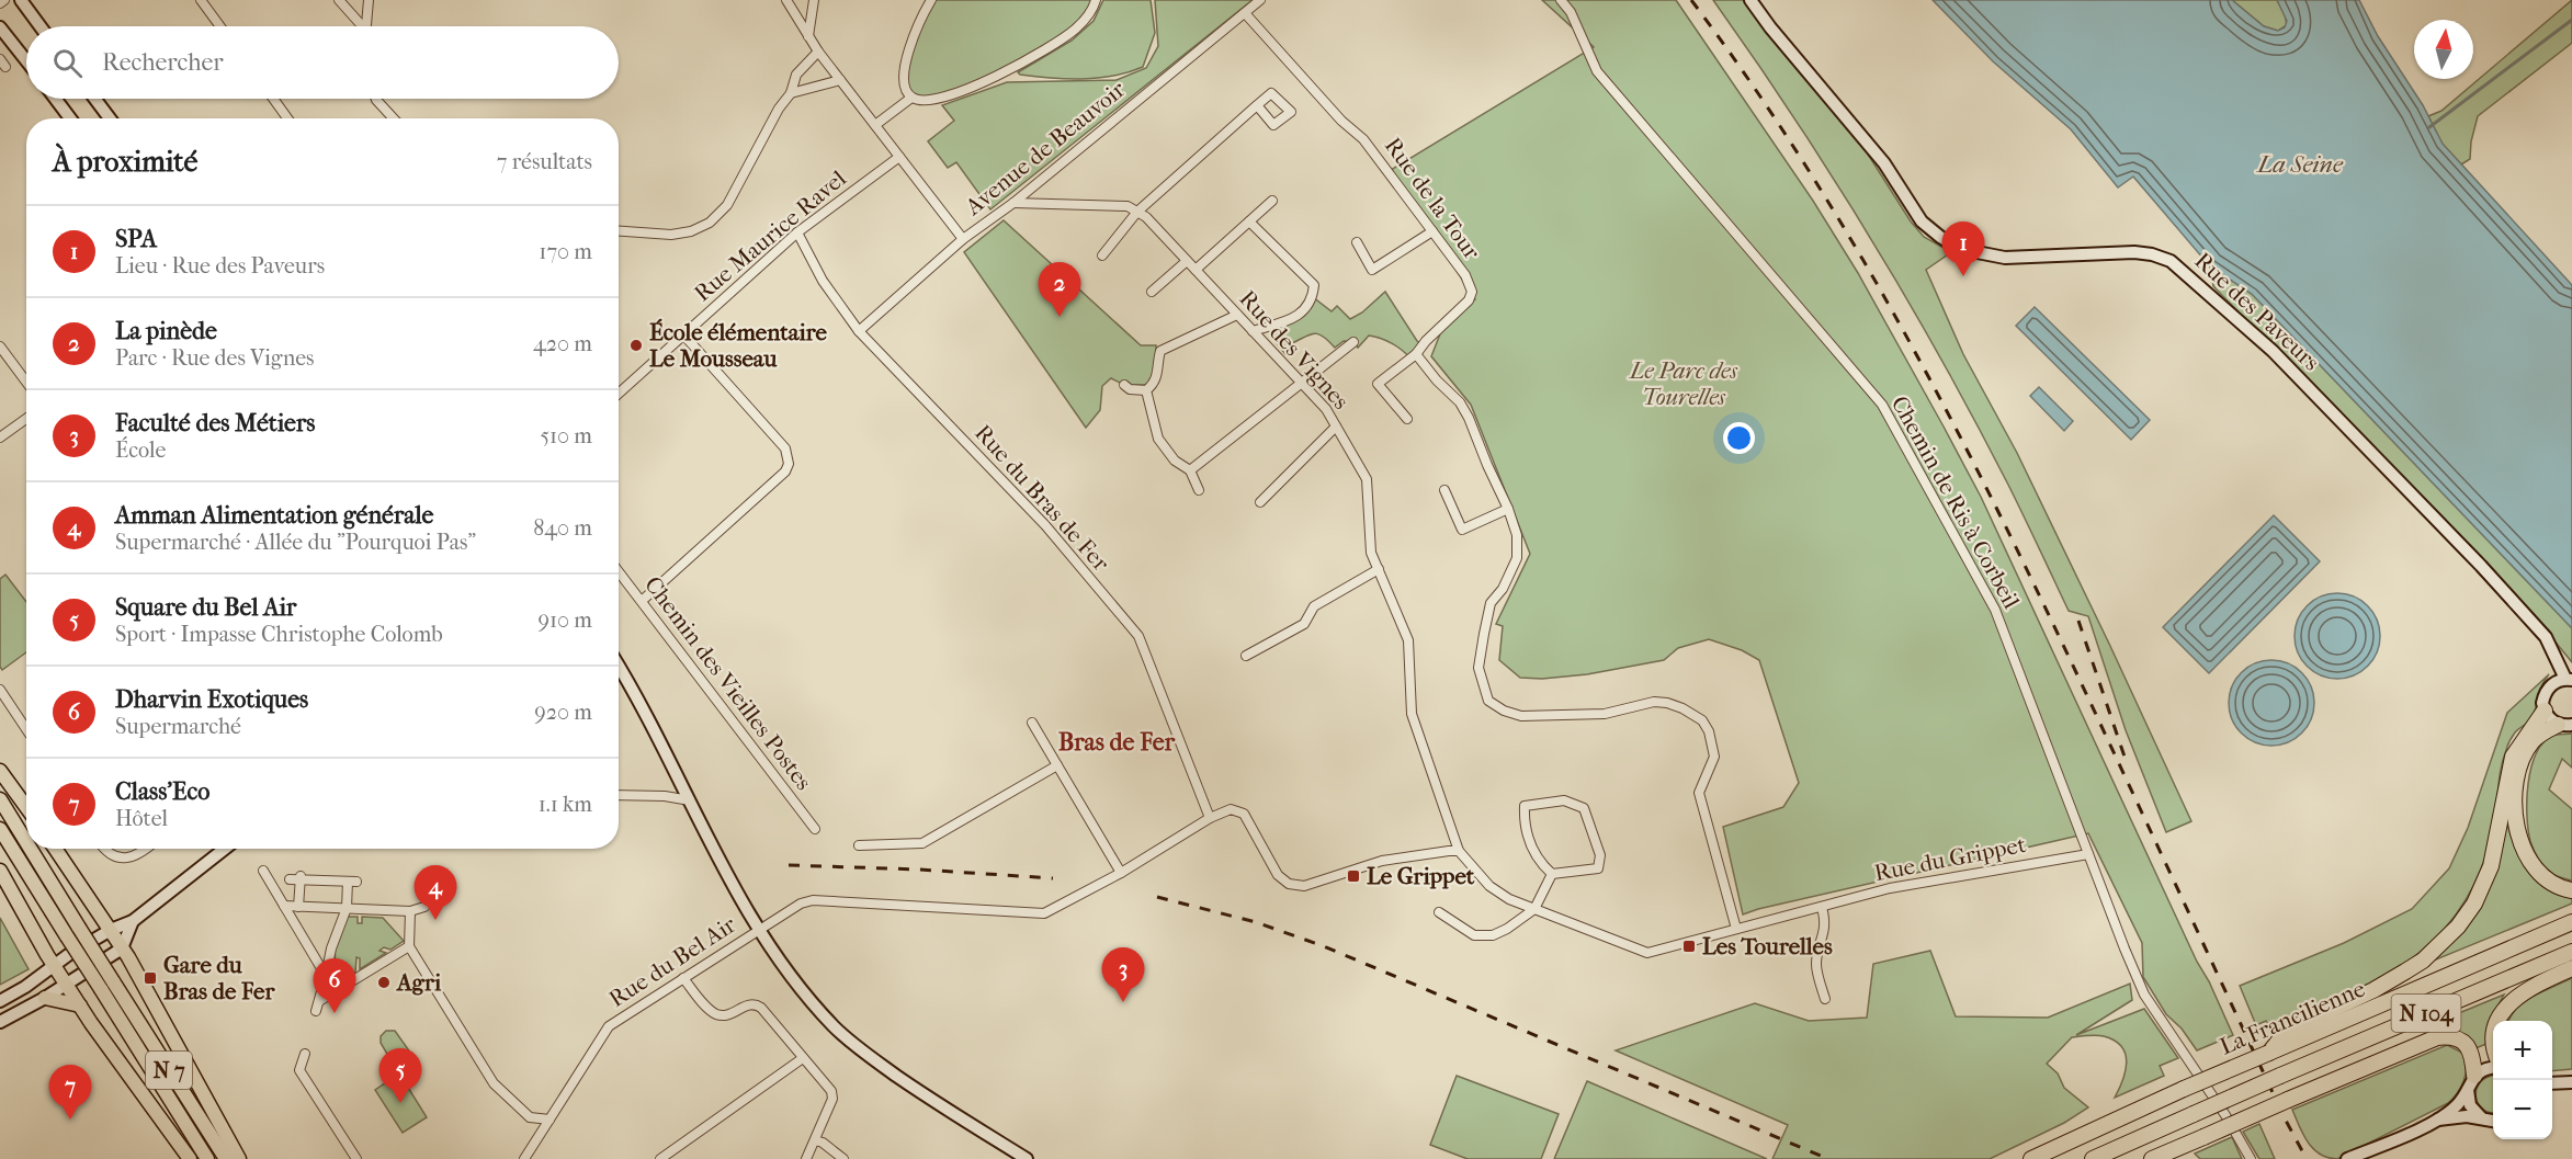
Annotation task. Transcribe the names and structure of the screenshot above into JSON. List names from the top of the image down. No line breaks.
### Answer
{"streets":{"highway":["N 104","La Francilienne"],"main road":["N 7"],"street":["Avenue de Beauvoir","Rue de la Tour","Rue Maurice Ravel","Rue des Paveurs","Rue des Vignes","Rue du Bras de Fer","Chemin de Ris à Corbeil","Chemin des Vieilles Postes","Rue du Grippet","Rue du Bel Air"]},"crossings":[["Avenue de Beauvoir","Rue de la Tour"],["Avenue de Beauvoir","Rue du Bras de Fer"],["Rue Maurice Ravel","Rue du Bras de Fer"],["Rue des Vignes","Rue du Grippet"],["Rue du Bras de Fer","Rue du Bel Air"],["Chemin de Ris à Corbeil","Rue du Grippet"]],"districts":["Bras de Fer"],"water":["La Seine"],"parks":["Le Parc des Tourelles"],"places":{"other":["École élémentaire Le Mousseau","Agri"],"transit":["Le Grippet","Les Tourelles","Gare du Bras de Fer"]},"north":"top","page":{"search":"Rechercher","heading":["À proximité","7 résultats"],"list":[{"mark":"1","name":"SPA","note":"Lieu · Rue des Paveurs","value":"170 m"},{"mark":"2","name":"La pinède","note":"Parc · Rue des Vignes","value":"420 m"},{"mark":"3","name":"Faculté des Métiers","note":"École","value":"510 m"},{"mark":"4","name":"Amman Alimentation générale","note":"Supermarché · Allée du \"Pourquoi Pas\"","value":"840 m"},{"mark":"5","name":"Square du Bel Air","note":"Sport · Impasse Christophe Colomb","value":"910 m"},{"mark":"6","name":"Dharvin Exotiques","note":"Supermarché","value":"920 m"},{"mark":"7","name":"Class'Eco","note":"Hôtel","value":"1.1 km"}],"pins":["1","2","4","3","6","5","7"],"map_buttons":["+","−"]}}
